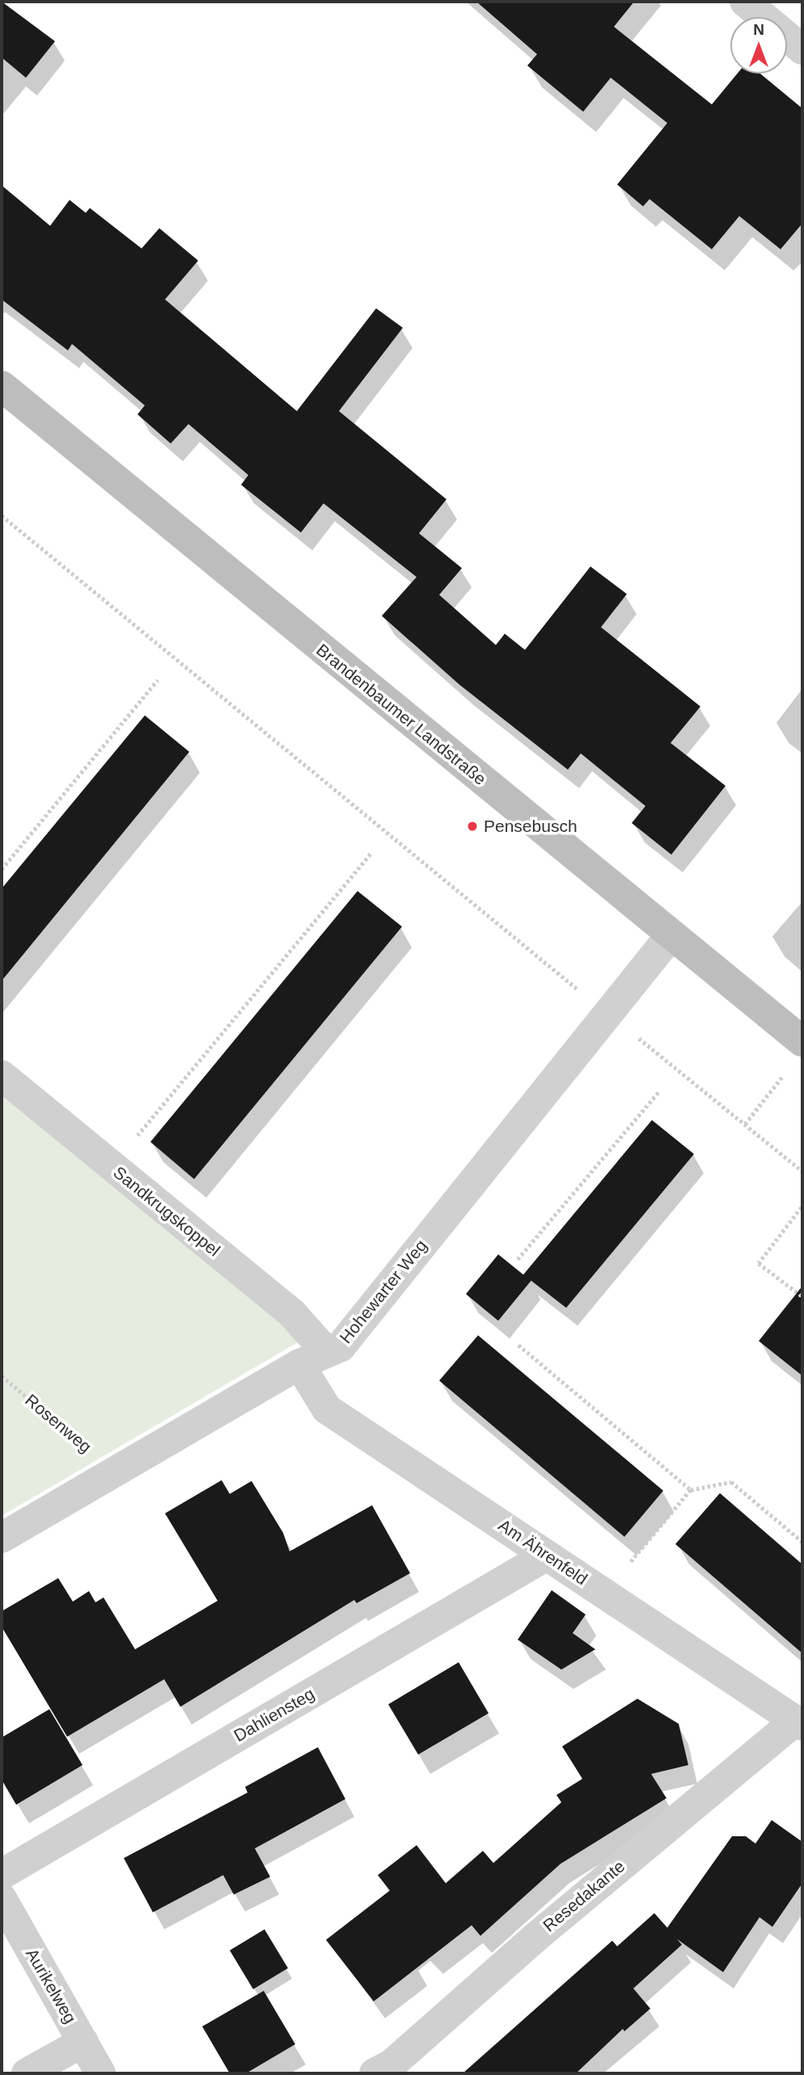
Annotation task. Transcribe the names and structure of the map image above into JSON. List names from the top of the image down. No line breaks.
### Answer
{"streets":{"main road":["Brandenbaumer Landstraße"],"street":["Sandkrugskoppel","Hohewarter Weg","Am Ährenfeld","Dahliensteg","Resedakante","Aurikelweg"],"path":["Rosenweg"]},"crossings":[["Brandenbaumer Landstraße","Hohewarter Weg"],["Sandkrugskoppel","Hohewarter Weg"],["Sandkrugskoppel","Am Ährenfeld"],["Hohewarter Weg","Rosenweg"],["Hohewarter Weg","Am Ährenfeld"],["Am Ährenfeld","Dahliensteg"],["Am Ährenfeld","Resedakante"]],"places":["Pensebusch"],"north":"top"}
